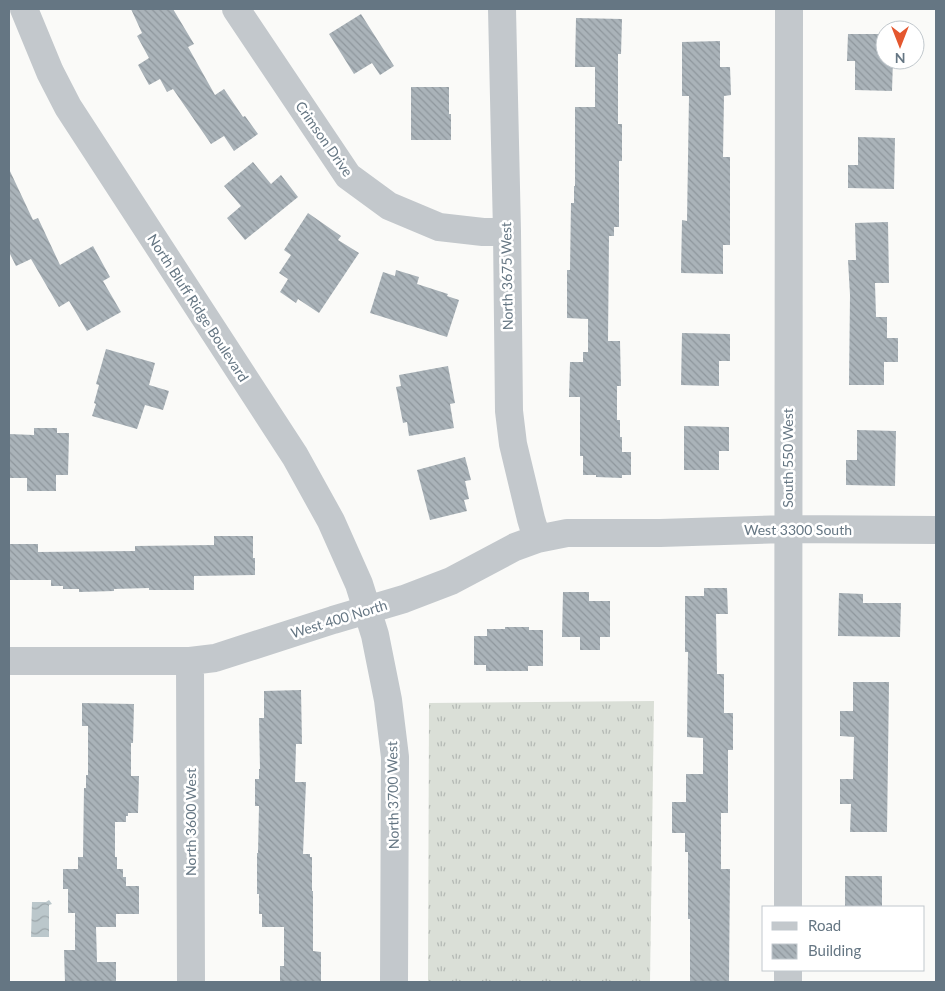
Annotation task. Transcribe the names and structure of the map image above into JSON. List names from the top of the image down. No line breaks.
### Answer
{"streets":{"street":["Crimson Drive","North 3675 West","North Bluff Ridge Boulevard","South 550 West","West 3300 South","West 400 North","North 3700 West","North 3600 West"]},"crossings":[["Crimson Drive","North 3675 West"],["North 3675 West","West 400 North"],["North Bluff Ridge Boulevard","West 400 North"],["North Bluff Ridge Boulevard","North 3700 West"],["South 550 West","West 3300 South"],["West 3300 South","West 400 North"],["West 400 North","North 3700 West"],["West 400 North","North 3600 West"]],"legend":["Road","Building"],"north":"bottom"}
